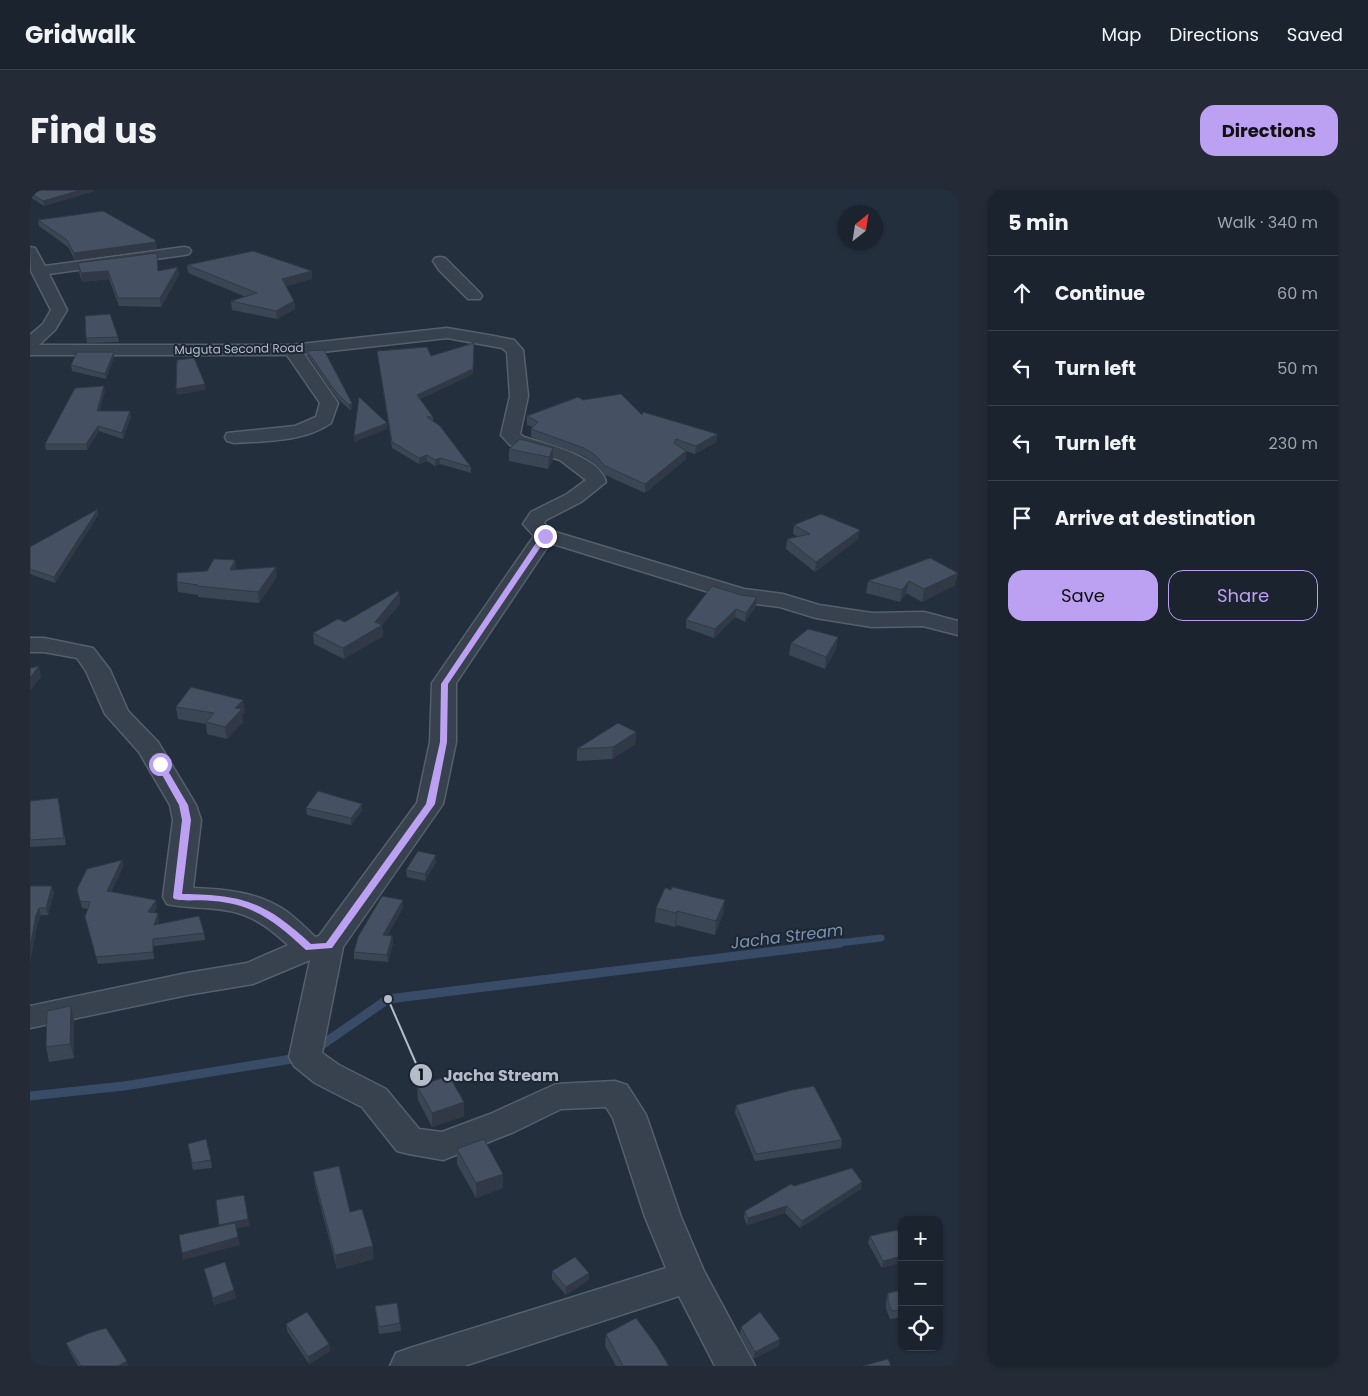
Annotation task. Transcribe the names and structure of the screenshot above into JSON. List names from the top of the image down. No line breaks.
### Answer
{"streets":{"street":["Muguta Second Road"]},"water":["Jacha Stream"],"places":["Jacha Stream"],"north":"top right","page":{"header":"Gridwalk","nav":["Map","Directions","Saved"],"title":"Find us","buttons":["Directions",["Save","Share"]],"heading":["5 min","Walk · 340 m"],"list":[["Continue","60 m"],["Turn left","50 m"],["Turn left","230 m"],"Arrive at destination"],"map_buttons":["+","−"]}}
